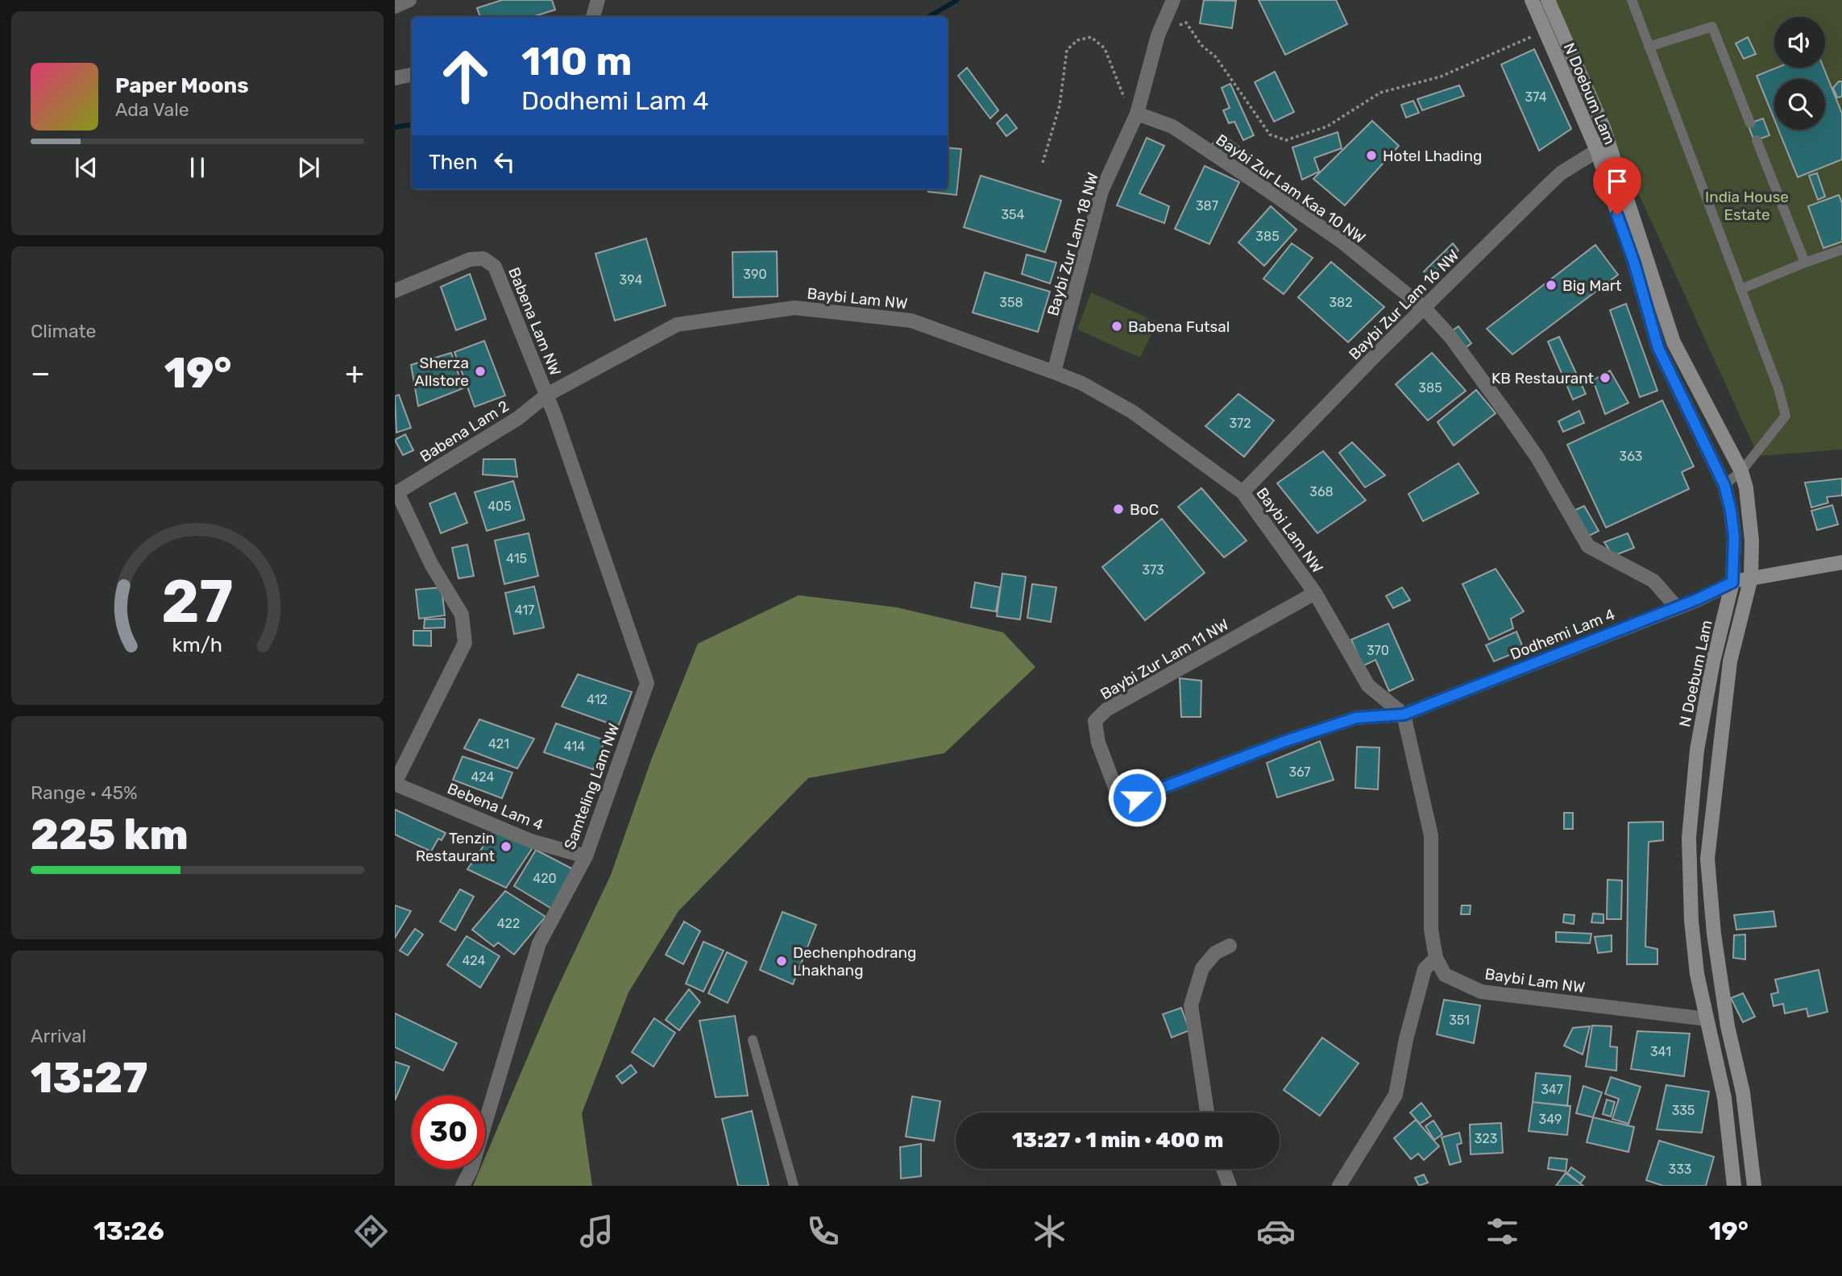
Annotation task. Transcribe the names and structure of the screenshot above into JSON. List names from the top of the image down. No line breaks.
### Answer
{"streets":{"main road":["N Doebum Lam"],"street":["Baybi Zur Lam Kaa 10 NW","Baybi Zur Lam 18 NW","Baybi Lam NW","Baybi Zur Lam 16 NW","Babena Lam NW","Babena Lam 2","Dodhemi Lam 4","Baybi Zur Lam 11 NW","Samteling Lam NW","Bebena Lam 4"]},"crossings":[["N Doebum Lam","Baybi Lam NW"],["N Doebum Lam","Baybi Zur Lam 16 NW"],["N Doebum Lam","Dodhemi Lam 4"],["Baybi Zur Lam Kaa 10 NW","Baybi Zur Lam 18 NW"],["Baybi Zur Lam Kaa 10 NW","Baybi Zur Lam 16 NW"],["Baybi Zur Lam Kaa 10 NW","Dodhemi Lam 4"],["Baybi Zur Lam 18 NW","Baybi Lam NW"],["Baybi Lam NW","Baybi Zur Lam 16 NW"],["Baybi Lam NW","Babena Lam NW"],["Baybi Lam NW","Babena Lam 2"],["Baybi Lam NW","Dodhemi Lam 4"],["Baybi Lam NW","Baybi Zur Lam 11 NW"],["Baybi Lam NW","Samteling Lam NW"],["Babena Lam NW","Babena Lam 2"],["Babena Lam NW","Samteling Lam NW"],["Babena Lam 2","Samteling Lam NW"],["Dodhemi Lam 4","Baybi Zur Lam 11 NW"],["Samteling Lam NW","Bebena Lam 4"]],"parks":["India House Estate"],"places":["Hotel Lhading","Big Mart","Babena Futsal","Sherza Allstore","KB Restaurant","BoC","Tenzin Restaurant","Dechenphodrang Lhakhang"],"house_numbers":["374","387","354","385","390","394","358","382","385","372","363","368","405","415","373","417","370","412","421","414","367","424","420","422","424","351","341","347","335","349","323","333"],"page":{"turn":["110 m","Dodhemi Lam 4"],"song":["Paper Moons","Ada Vale"],"then":"Then","tile":["Climate",["Range · 45%","225 km"],["Arrival","13:27"]],"heat":["−","19°","+"],"limit":"30","trip":"13:27 · 1 min · 400 m","tabs":["13:26","19°"],"gauge":["27","km/h"]}}
